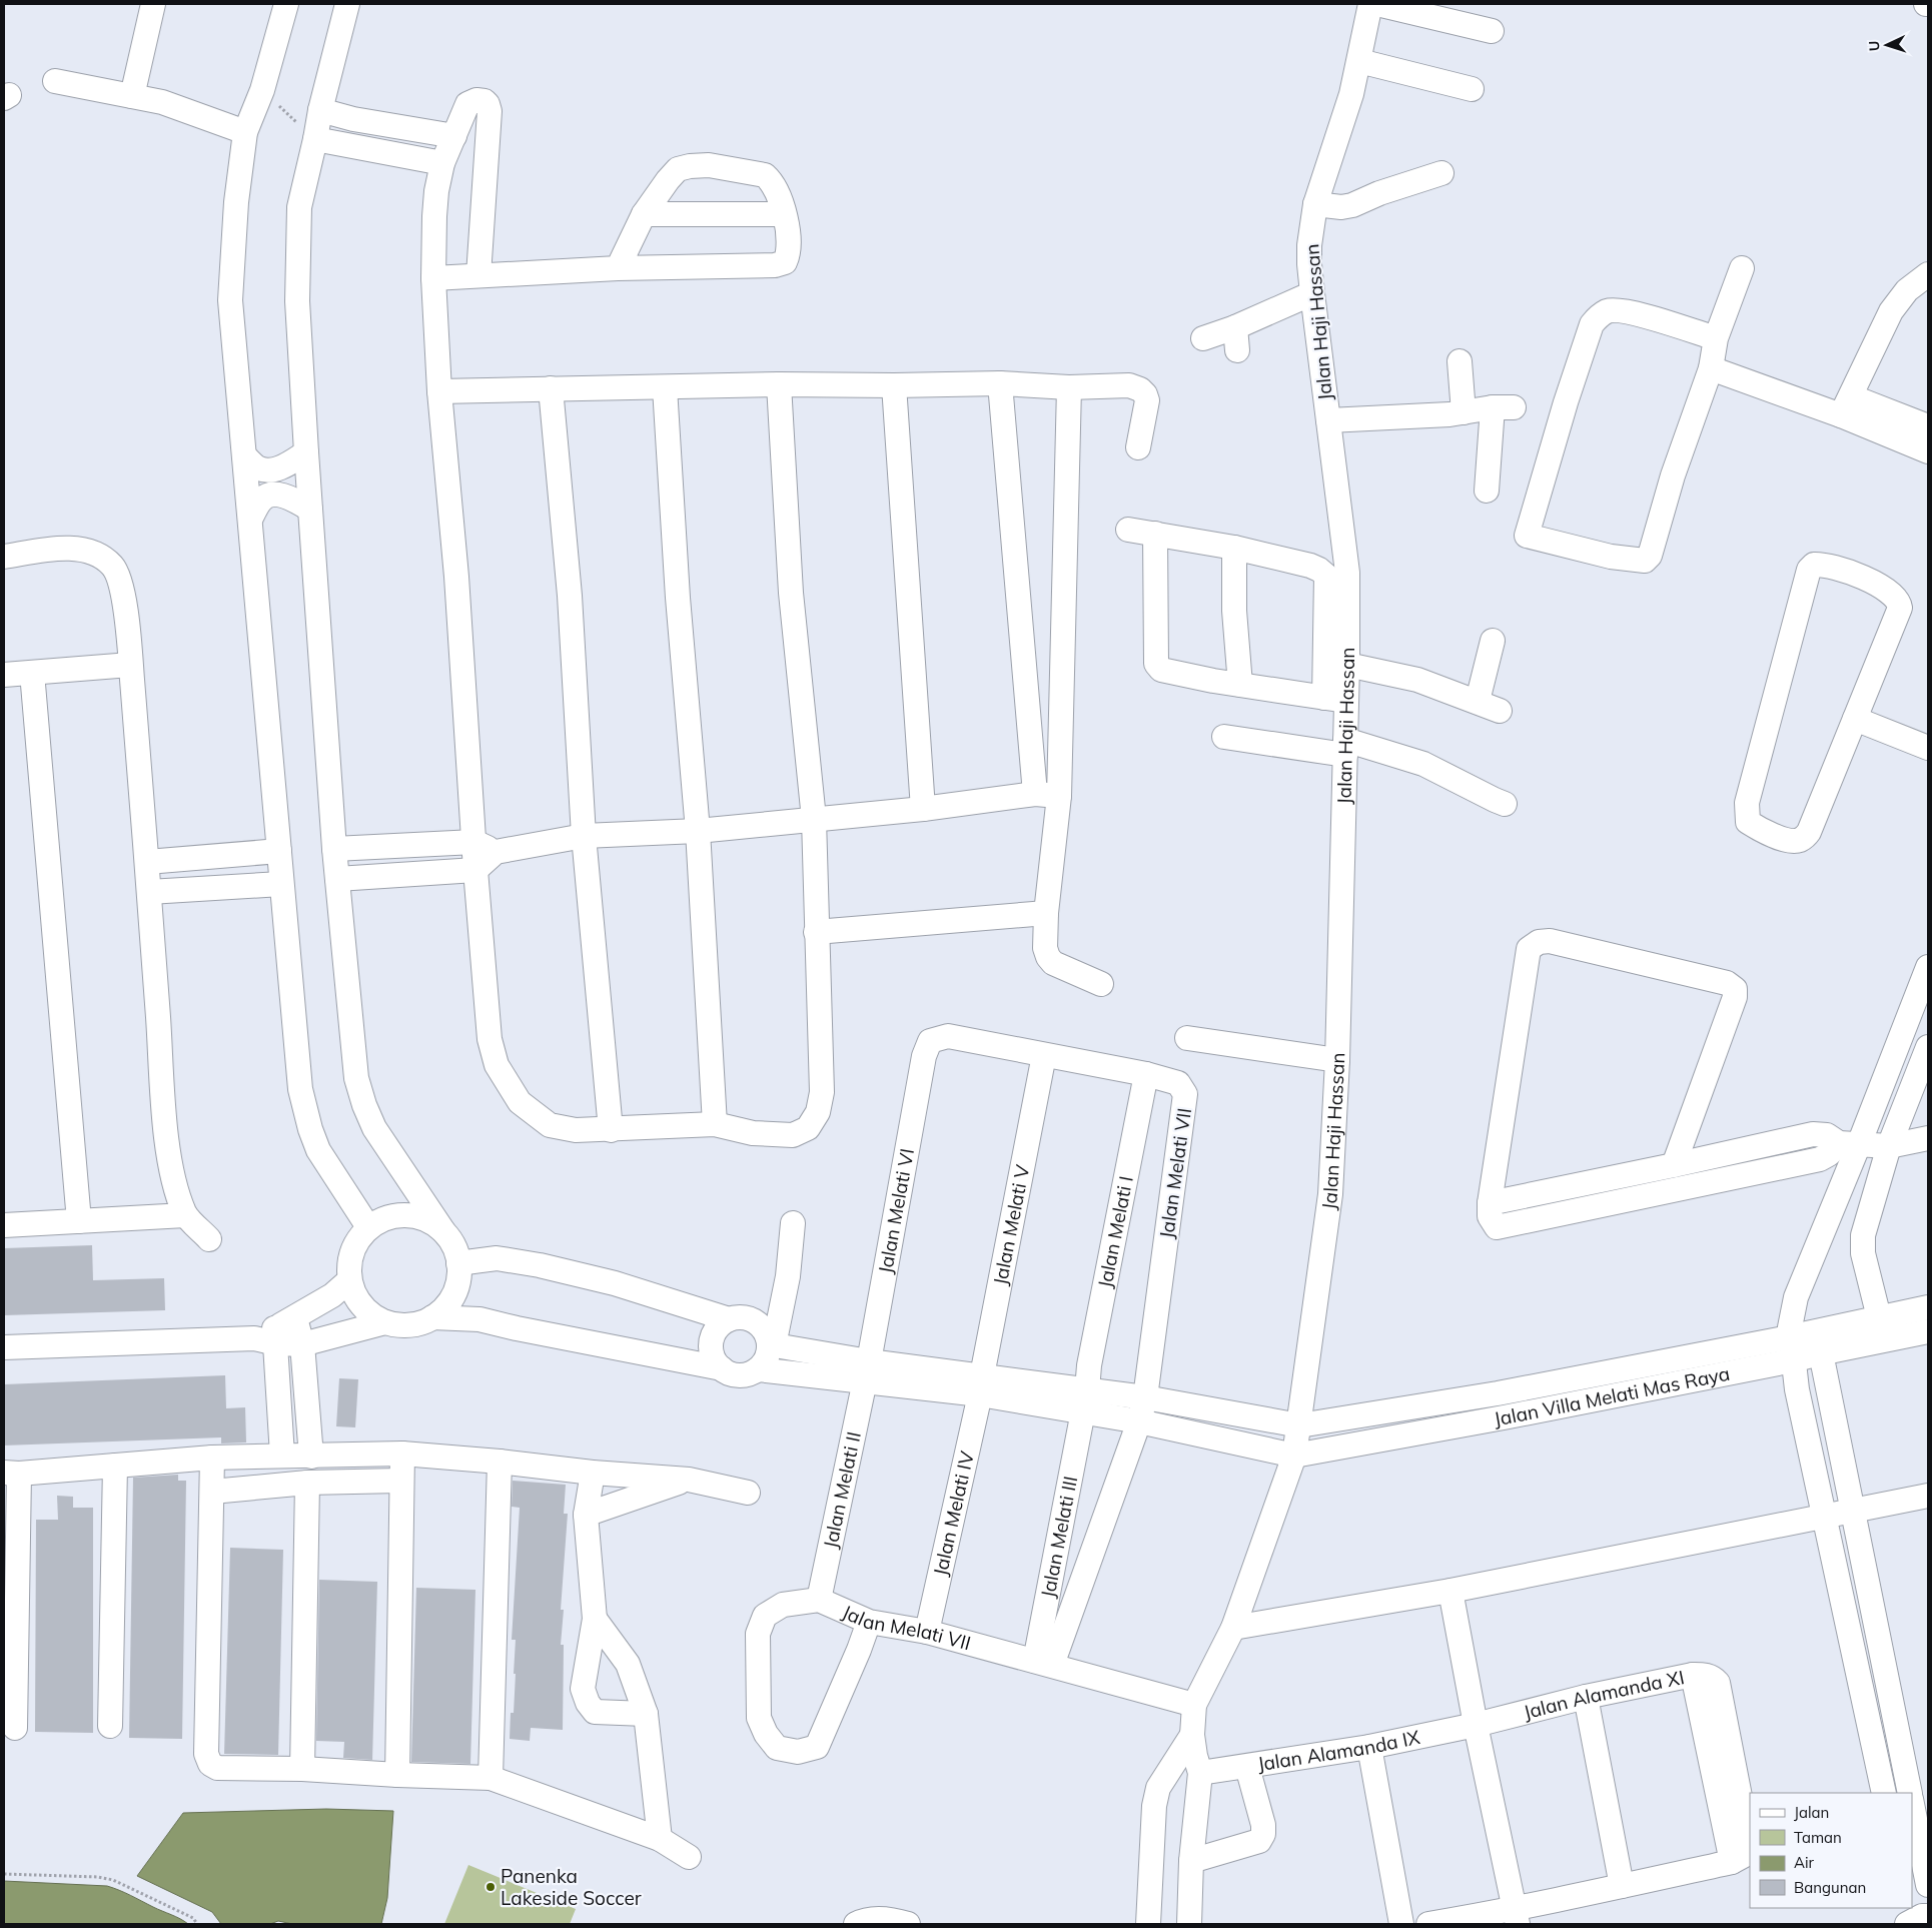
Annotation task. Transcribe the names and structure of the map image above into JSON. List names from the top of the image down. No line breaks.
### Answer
{"streets":{"street":["Jalan Haji Hassan","Jalan Melati VII","Jalan Melati VI","Jalan Melati V","Jalan Melati I","Jalan Villa Melati Mas Raya","Jalan Melati II","Jalan Melati IV","Jalan Melati III","Jalan Alamanda XI","Jalan Alamanda IX"]},"crossings":[["Jalan Haji Hassan","Jalan Melati VII"],["Jalan Haji Hassan","Jalan Villa Melati Mas Raya"],["Jalan Melati VII","Jalan Melati VI"],["Jalan Melati VII","Jalan Melati V"],["Jalan Melati VII","Jalan Melati I"],["Jalan Melati VII","Jalan Villa Melati Mas Raya"],["Jalan Melati VII","Jalan Melati II"],["Jalan Melati VII","Jalan Melati IV"],["Jalan Melati VII","Jalan Melati III"],["Jalan Melati VI","Jalan Melati II"],["Jalan Melati V","Jalan Melati IV"],["Jalan Melati I","Jalan Villa Melati Mas Raya"],["Jalan Melati I","Jalan Melati III"],["Jalan Villa Melati Mas Raya","Jalan Melati III"],["Jalan Alamanda XI","Jalan Alamanda IX"]],"places":["Panenka Lakeside Soccer"],"legend":["Jalan","Taman","Air","Bangunan"],"north":"left"}
